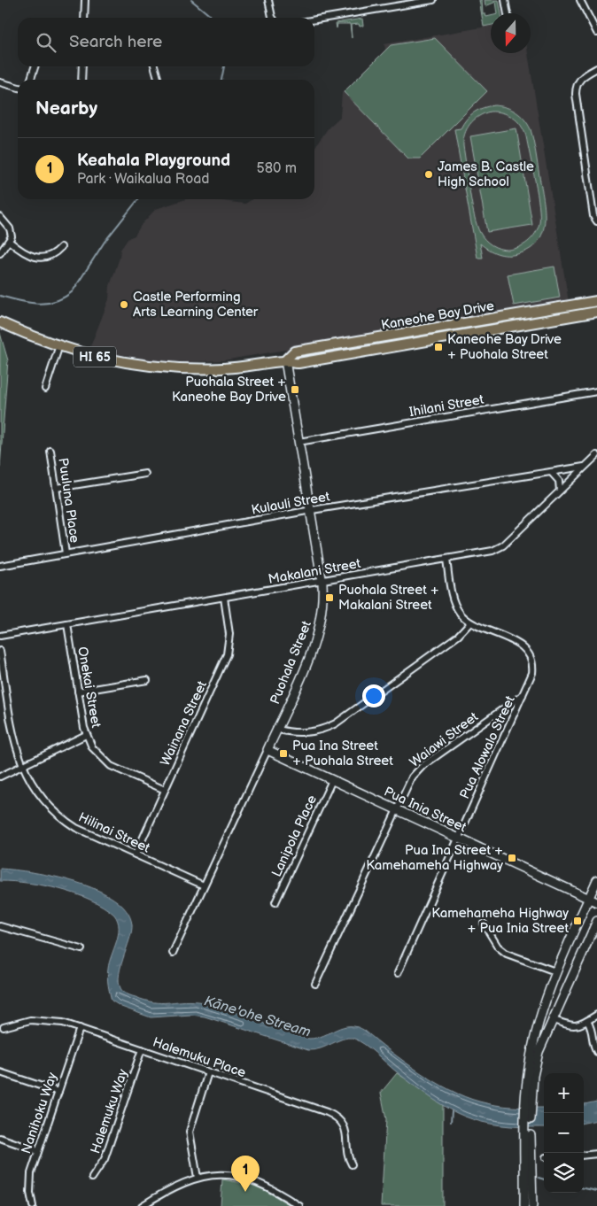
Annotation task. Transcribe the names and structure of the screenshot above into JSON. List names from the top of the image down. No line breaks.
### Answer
{"streets":{"main road":["Kaneohe Bay Drive","HI 65"],"street":["Ihilani Street","Puuluna Place","Kulauli Street","Makalani Street","Puohala Street","Onekai Street","Wainana Street","Waiawi Street","Pua Alowalo Street","Pua Inia Street","Hilinai Street","Lanipola Place","Halemuku Place","Halemuku Way","Nanihoku Way"]},"crossings":[["Kaneohe Bay Drive","Puohala Street"],["Ihilani Street","Puohala Street"],["Puuluna Place","Kulauli Street"],["Kulauli Street","Makalani Street"],["Kulauli Street","Puohala Street"],["Makalani Street","Puohala Street"],["Makalani Street","Onekai Street"],["Makalani Street","Wainana Street"],["Makalani Street","Pua Alowalo Street"],["Puohala Street","Pua Inia Street"],["Puohala Street","Hilinai Street"],["Onekai Street","Wainana Street"],["Wainana Street","Hilinai Street"],["Waiawi Street","Pua Alowalo Street"],["Waiawi Street","Pua Inia Street"],["Pua Alowalo Street","Pua Inia Street"],["Pua Inia Street","Lanipola Place"],["Halemuku Place","Halemuku Way"],["Halemuku Place","Nanihoku Way"]],"water":["Kāne'ohe Stream"],"places":{"other":["James B. Castle High School","Castle Performing Arts Learning Center"],"transit":["Kaneohe Bay Drive + Puohala Street","Puohala Street + Kaneohe Bay Drive","Puohala Street + Makalani Street","Pua Ina Street + Puohala Street","Pua Ina Street + Kamehameha Highway","Kamehameha Highway + Pua Inia Street"]},"north":"bottom","page":{"search":"Search here","heading":"Nearby","list":[{"mark":"1","name":"Keahala Playground","note":"Park · Waikalua Road","value":"580 m"}],"map_buttons":["+","−"],"pins":"1"}}
